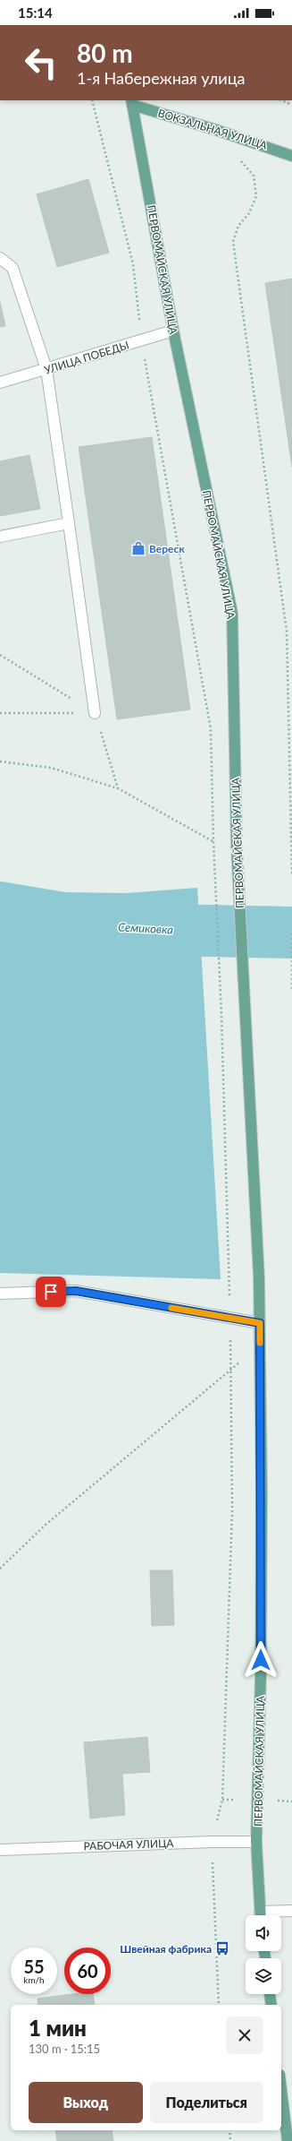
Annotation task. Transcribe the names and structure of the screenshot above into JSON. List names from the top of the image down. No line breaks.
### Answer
{"streets":{"main road":["ВОКЗАЛЬНАЯ УЛИЦА","ПЕРВОМАЙСКАЯ УЛИЦА"],"street":["УЛИЦА ПОБЕДЫ","РАБОЧАЯ УЛИЦА"]},"crossings":[["ВОКЗАЛЬНАЯ УЛИЦА","ПЕРВОМАЙСКАЯ УЛИЦА"],["ПЕРВОМАЙСКАЯ УЛИЦА","УЛИЦА ПОБЕДЫ"],["ПЕРВОМАЙСКАЯ УЛИЦА","РАБОЧАЯ УЛИЦА"]],"water":["Семиковка"],"places":{"shop":["Вереск"],"bus stop":["Швейная фабрика"]},"page":{"status":"15:14","turn":["80 m","1-я Набережная улица"],"speed":"55 km/h","limit":"60","heading":["1 мин","130 m · 15:15"],"buttons":["Выход","Поделиться"]}}
